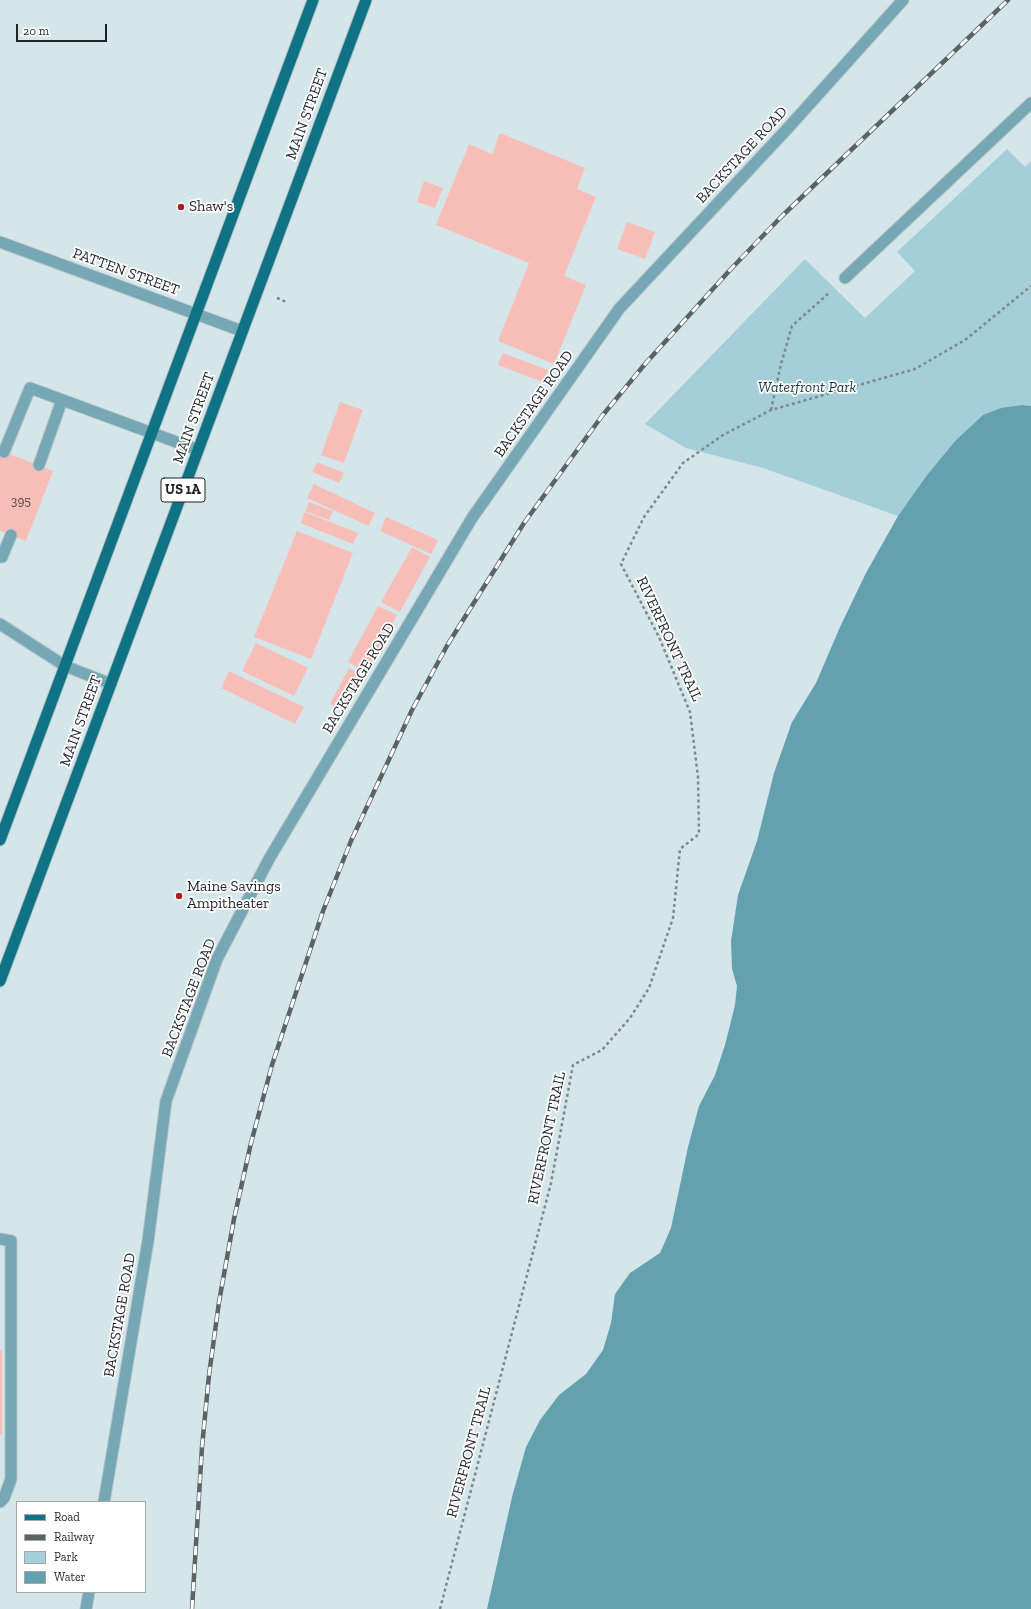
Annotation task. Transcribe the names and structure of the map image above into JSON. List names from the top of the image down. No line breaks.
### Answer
{"streets":{"main road":["MAIN STREET","US 1A"],"street":["BACKSTAGE ROAD","PATTEN STREET"],"path":["RIVERFRONT TRAIL"]},"crossings":[["MAIN STREET","PATTEN STREET"]],"parks":["Waterfront Park"],"places":["Shaw's","Maine Savings Ampitheater"],"house_numbers":["395"],"legend":["Road","Railway","Park","Water"],"scale_bar":"20 m"}
